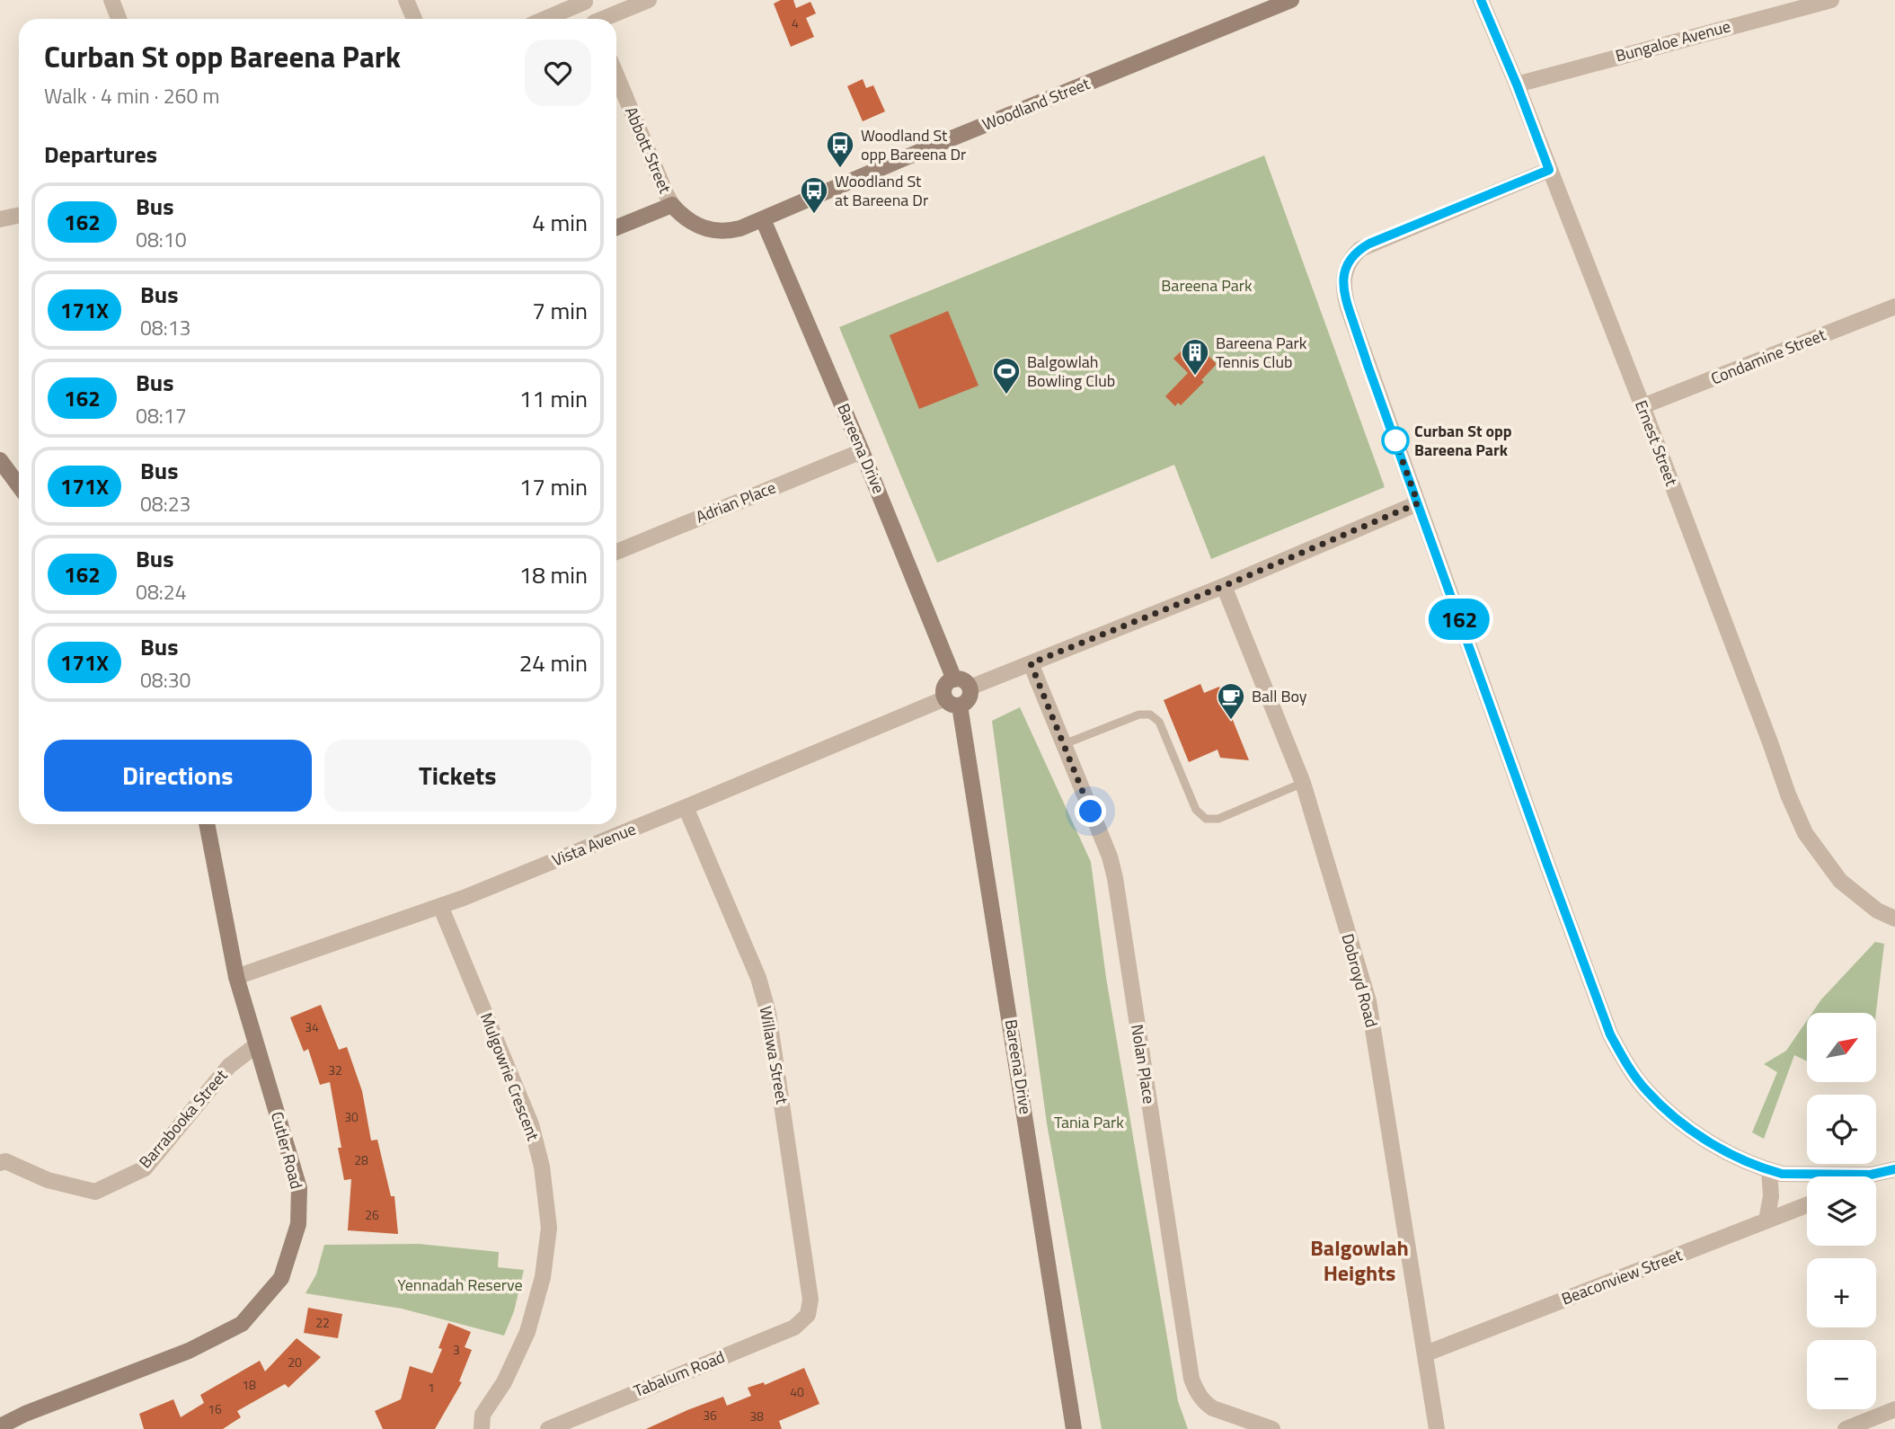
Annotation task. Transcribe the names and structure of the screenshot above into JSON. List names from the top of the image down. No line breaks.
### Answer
{"streets":{"street":["Bungaloe Avenue","Woodland Street","Abbott Street","Condamine Street","Ernest Street","Bareena Drive","Adrian Place","Vista Avenue","Dobroyd Road","Willawa Street","Nolan Place","Mulgowrie Crescent","Barrabooka Street","Cutler Road","Beaconview Street","Tabalum Road"]},"crossings":[["Bungaloe Avenue","Ernest Street"],["Woodland Street","Abbott Street"],["Woodland Street","Bareena Drive"],["Condamine Street","Ernest Street"],["Bareena Drive","Adrian Place"],["Bareena Drive","Vista Avenue"],["Vista Avenue","Willawa Street"],["Vista Avenue","Mulgowrie Crescent"],["Vista Avenue","Cutler Road"],["Dobroyd Road","Beaconview Street"],["Willawa Street","Tabalum Road"],["Barrabooka Street","Cutler Road"]],"districts":["Balgowlah Heights"],"parks":["Bareena Park","Tania Park","Yennadah Reserve"],"places":{"bus stop":["Woodland St opp Bareena Dr","Woodland St at Bareena Dr"],"building":["Bareena Park Tennis Club"],"sports":["Balgowlah Bowling Club"],"other":["Curban St opp Bareena Park"],"cafe":["Ball Boy"]},"lines":["bus line 162"],"house_numbers":["4","34","32","30","28","26","22","3","20","18","1","40","16","36","38"],"north":"top right","page":{"on_map":"162","heading":[["Curban St opp Bareena Park","Walk · 4 min · 260 m"],"Departures"],"list":[{"mark":"162","name":"Bus","note":"08:10","value":"4 min"},{"mark":"171X","name":"Bus","note":"08:13","value":"7 min"},{"mark":"162","name":"Bus","note":"08:17","value":"11 min"},{"mark":"171X","name":"Bus","note":"08:23","value":"17 min"},{"mark":"162","name":"Bus","note":"08:24","value":"18 min"},{"mark":"171X","name":"Bus","note":"08:30","value":"24 min"}],"buttons":["Directions","Tickets"],"map_buttons":["+","−"]}}
